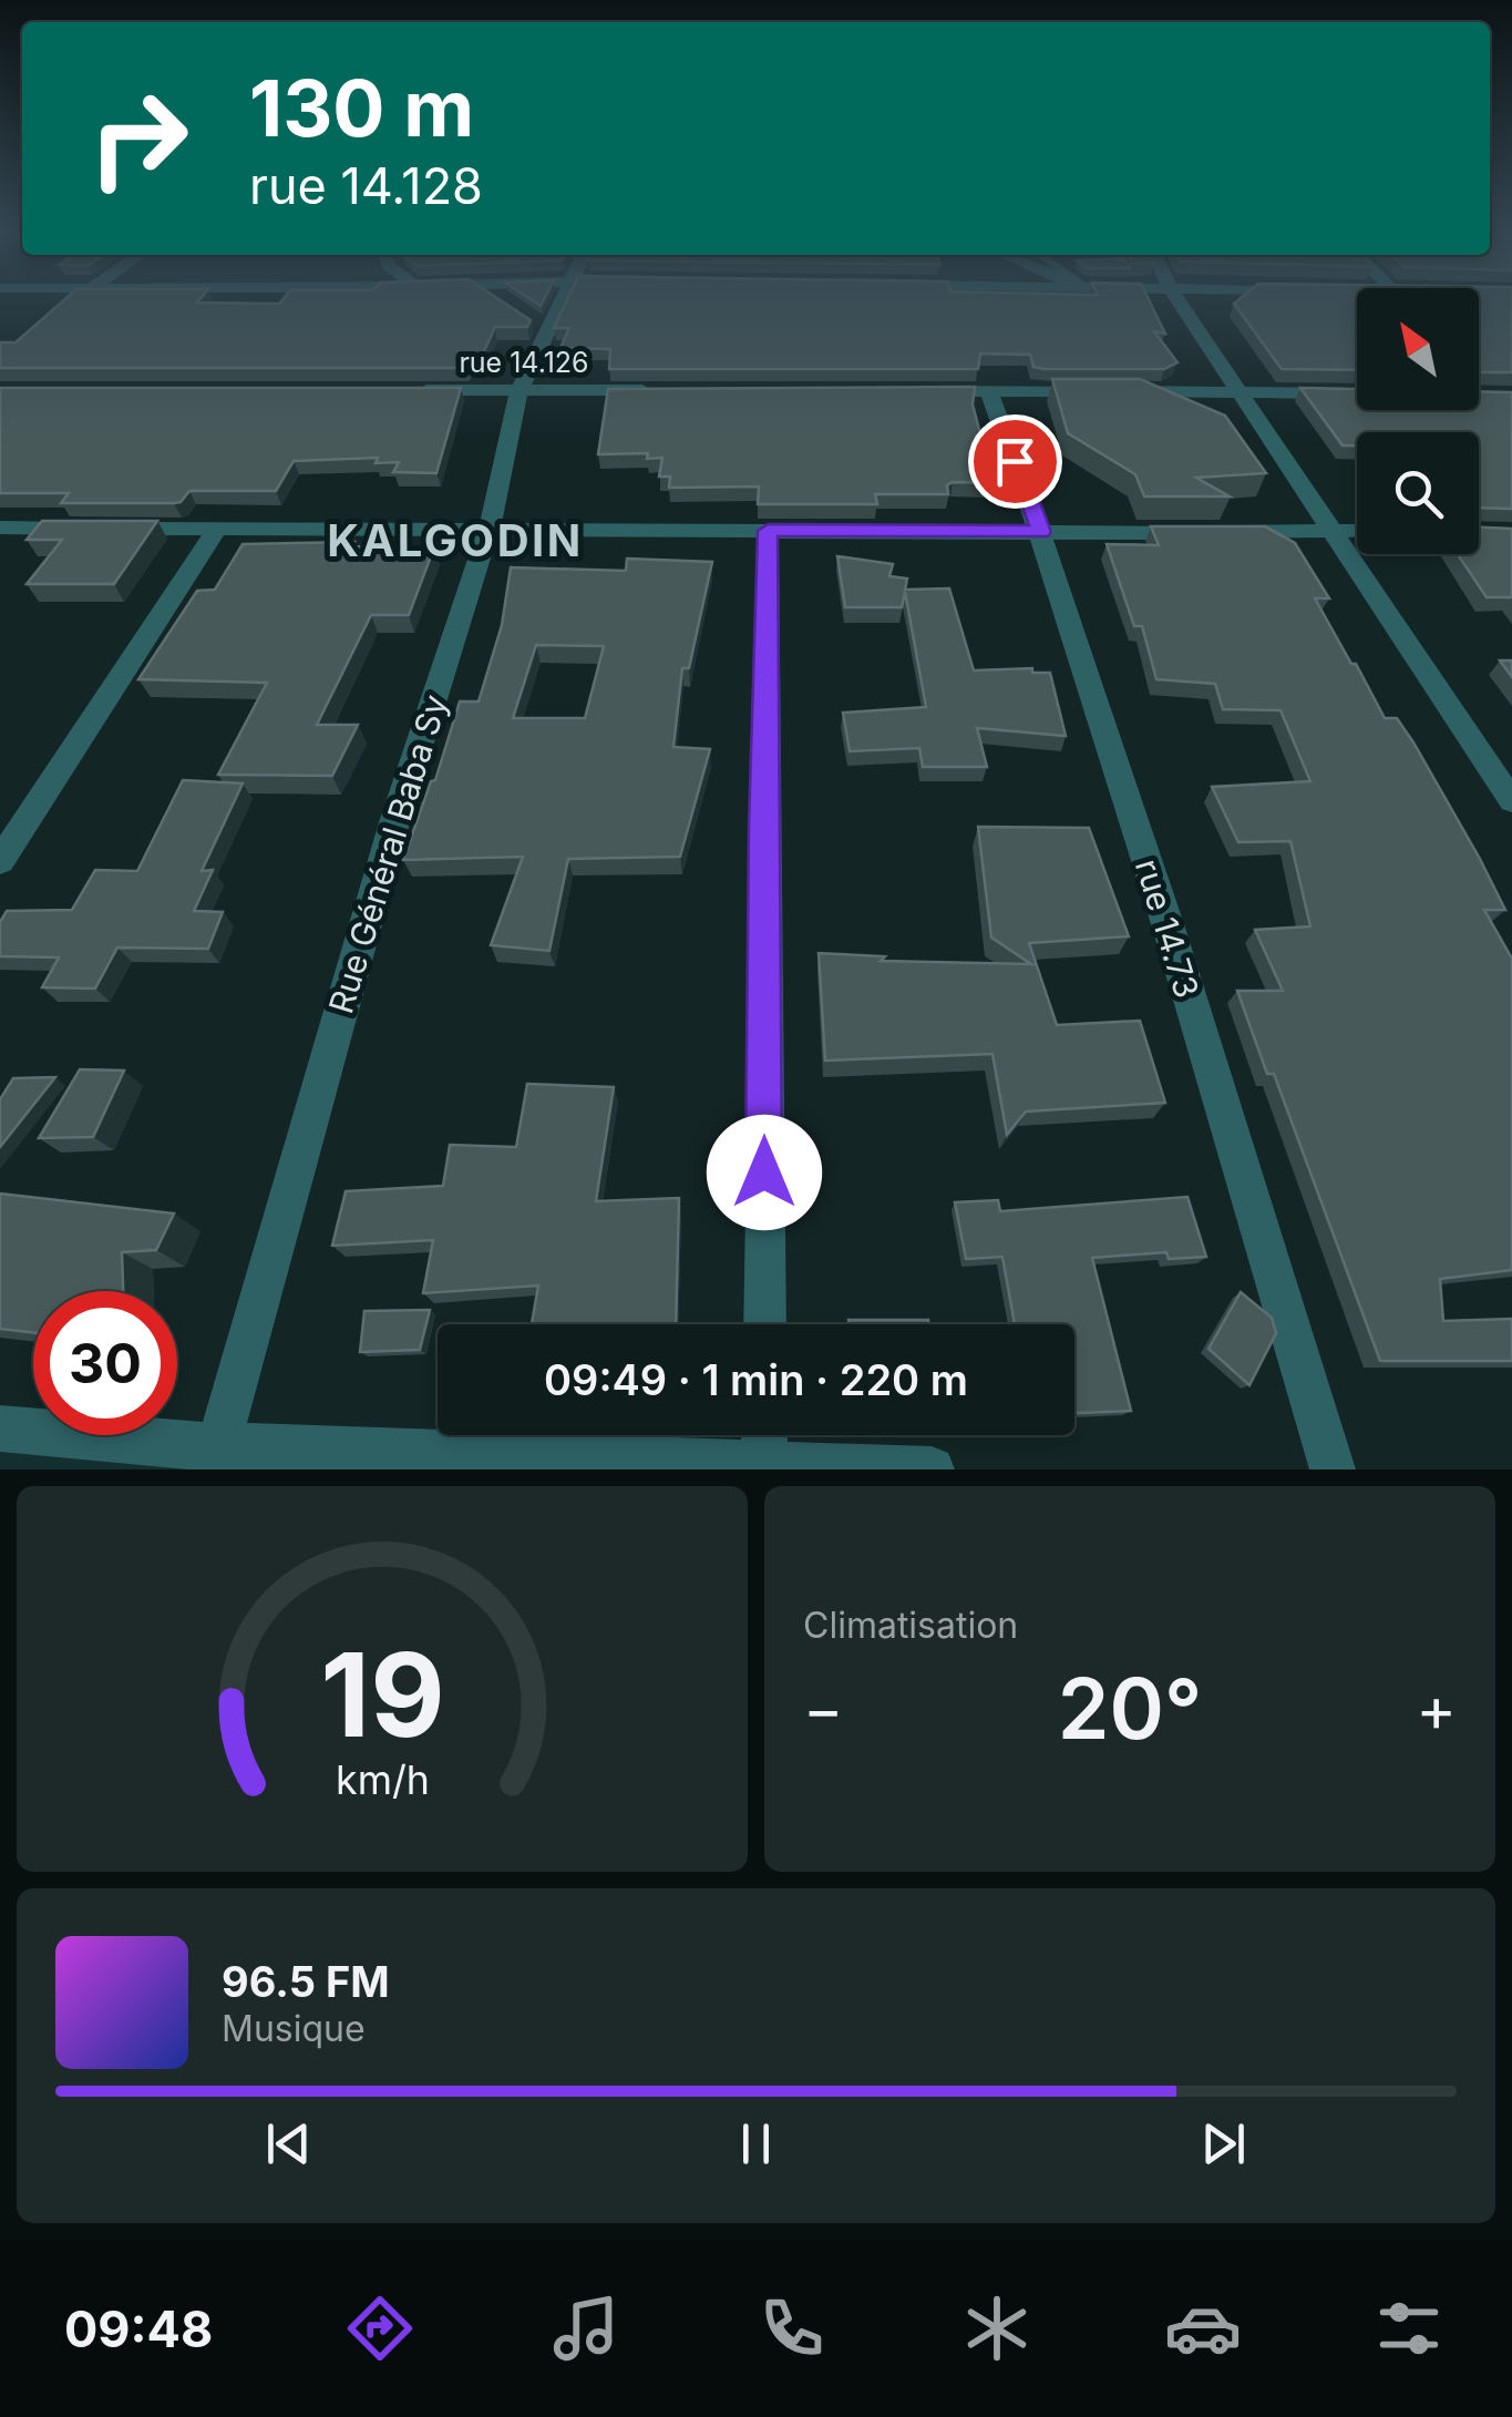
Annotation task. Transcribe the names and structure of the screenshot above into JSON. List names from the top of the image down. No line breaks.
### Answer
{"streets":{"street":["rue 14.126","Rue Général Baba Sy","rue 14.73"]},"crossings":[["rue 14.126","Rue Général Baba Sy"]],"districts":["KALGODIN"],"north":"top left","page":{"turn":["130 m","rue 14.128"],"limit":"30","trip":"09:49 · 1 min · 220 m","tile":"Climatisation","heat":["−","20°","+"],"song":["96.5 FM","Musique"],"tabs":"09:48","gauge":["19","km/h"]}}
